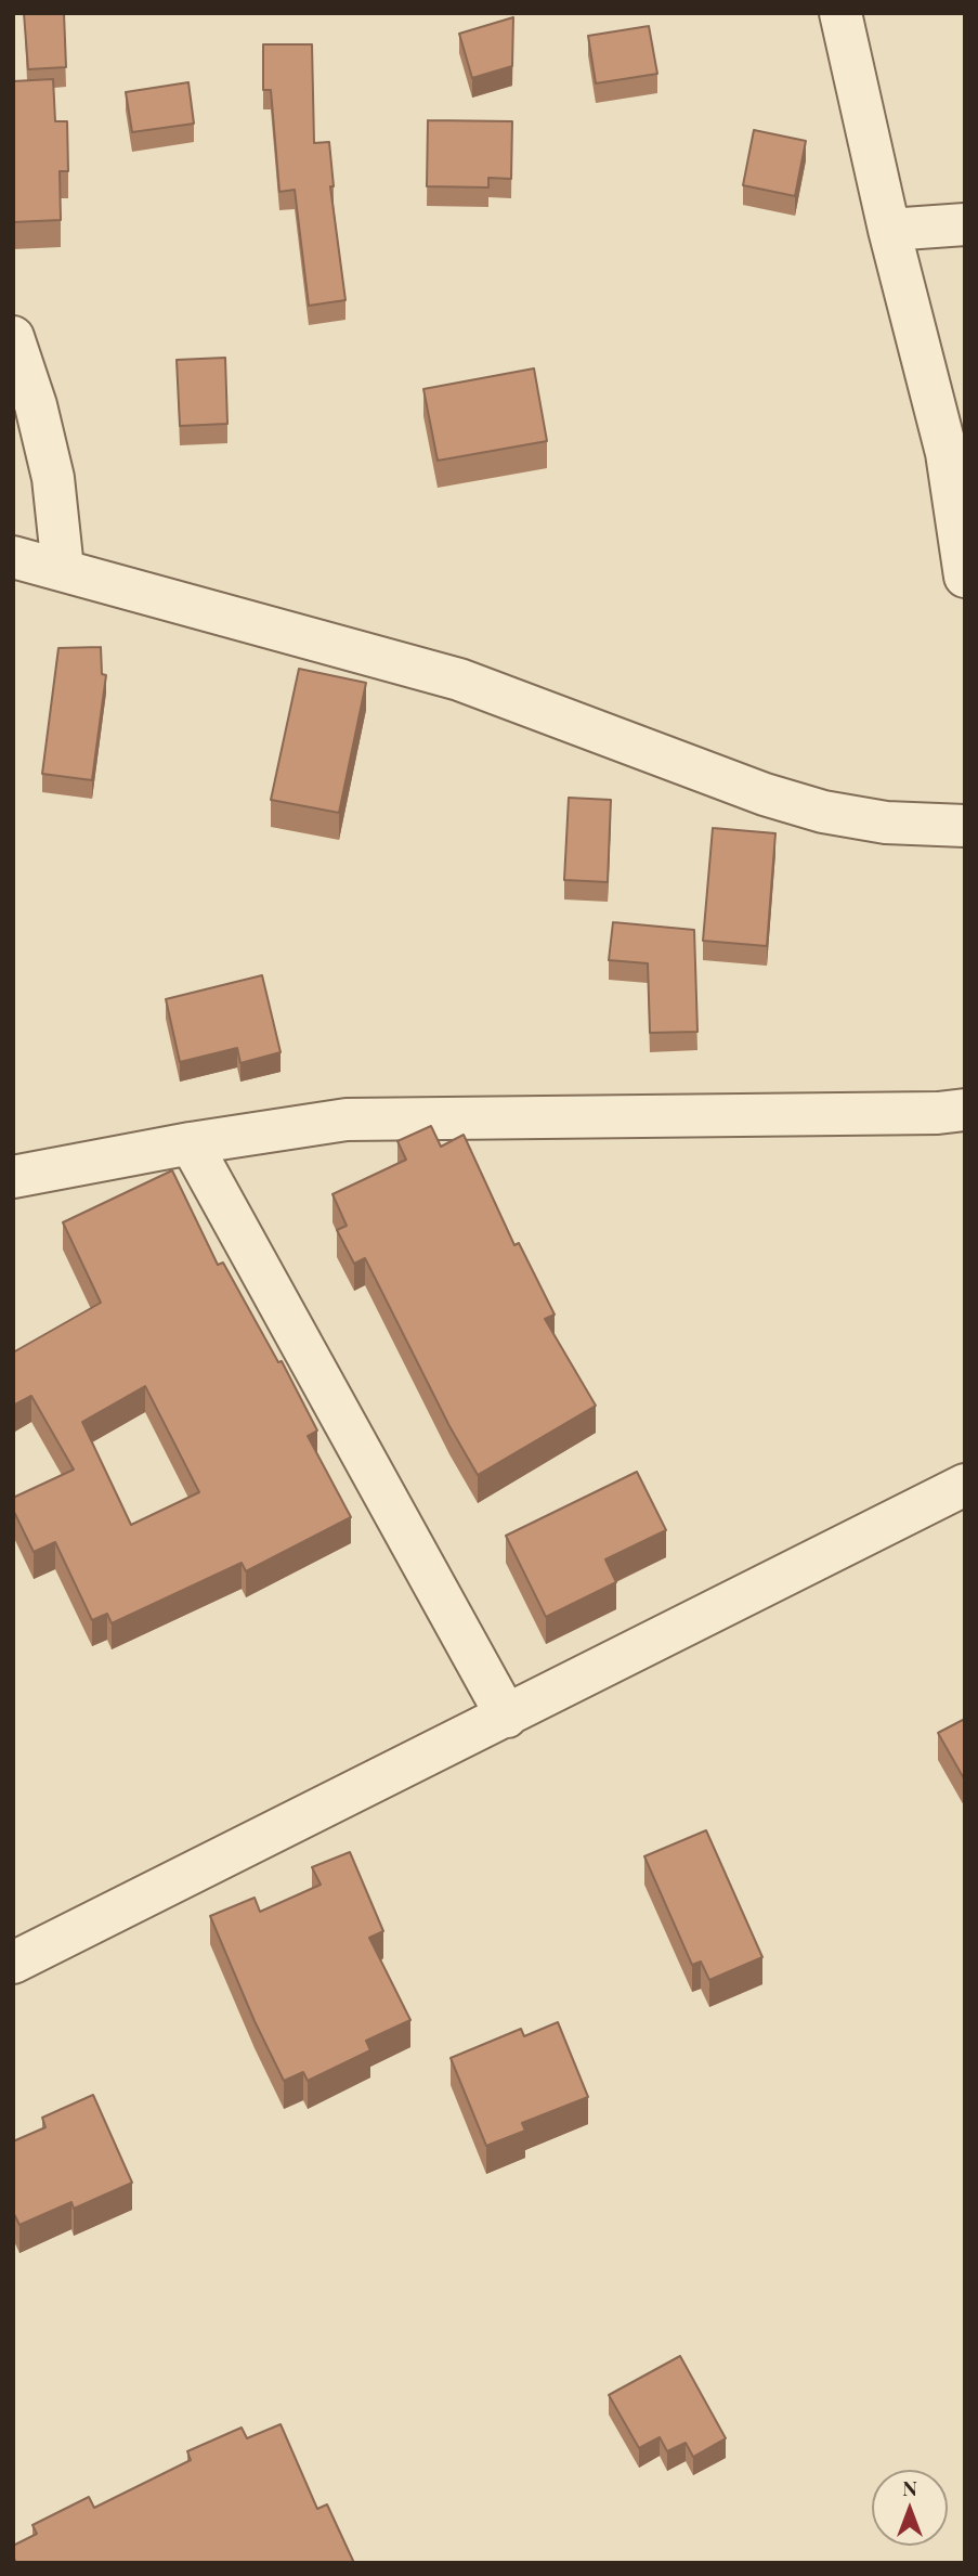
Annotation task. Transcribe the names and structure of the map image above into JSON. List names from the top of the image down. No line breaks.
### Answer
{"north":"top"}
